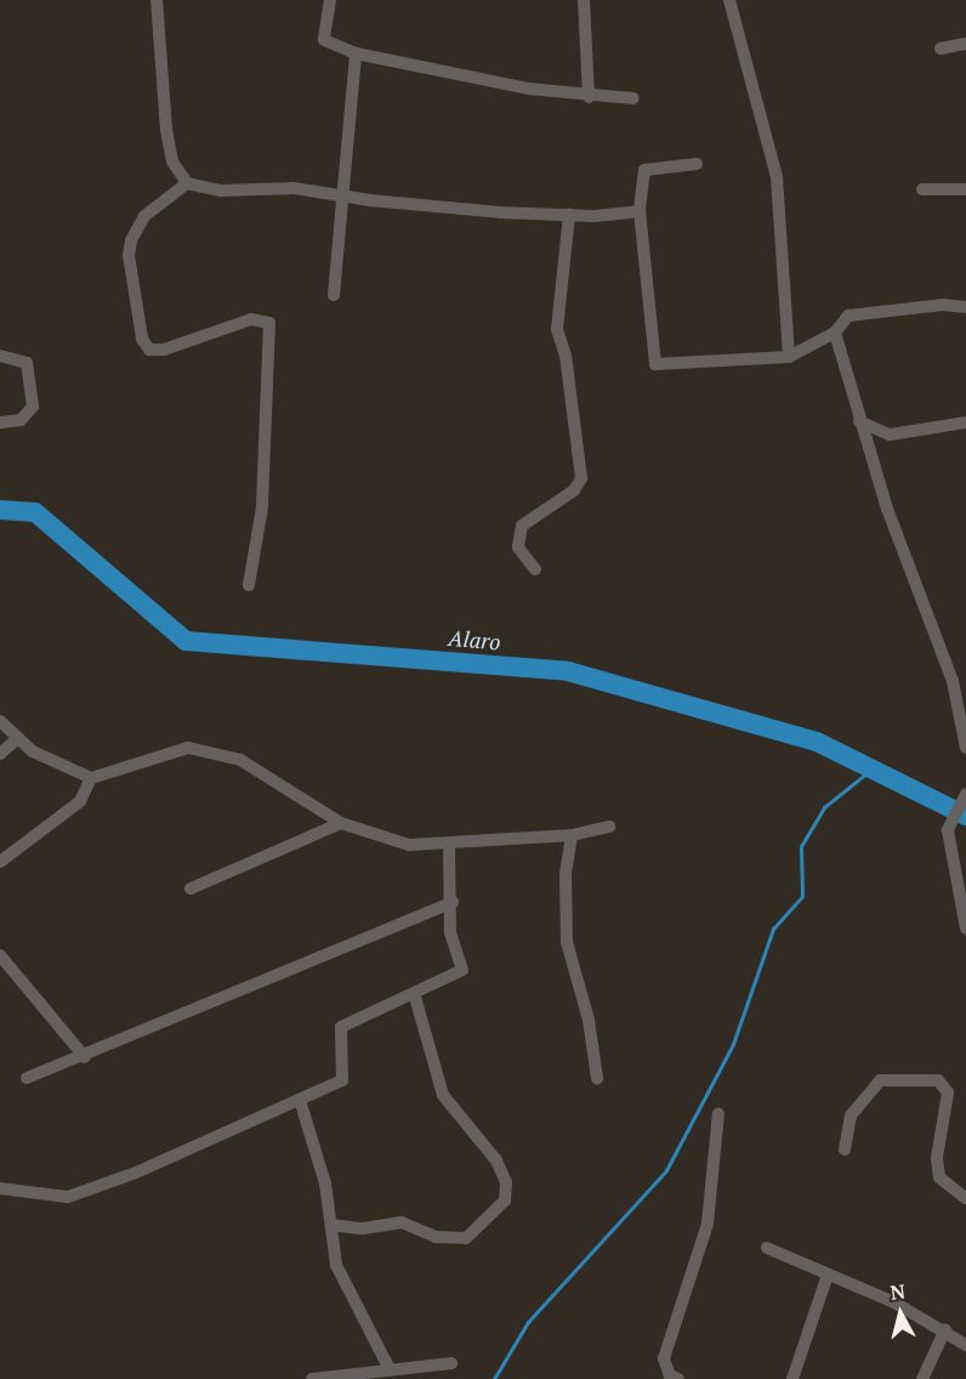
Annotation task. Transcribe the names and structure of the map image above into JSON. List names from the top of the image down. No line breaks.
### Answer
{"water":["Alaro"],"north":"top"}
